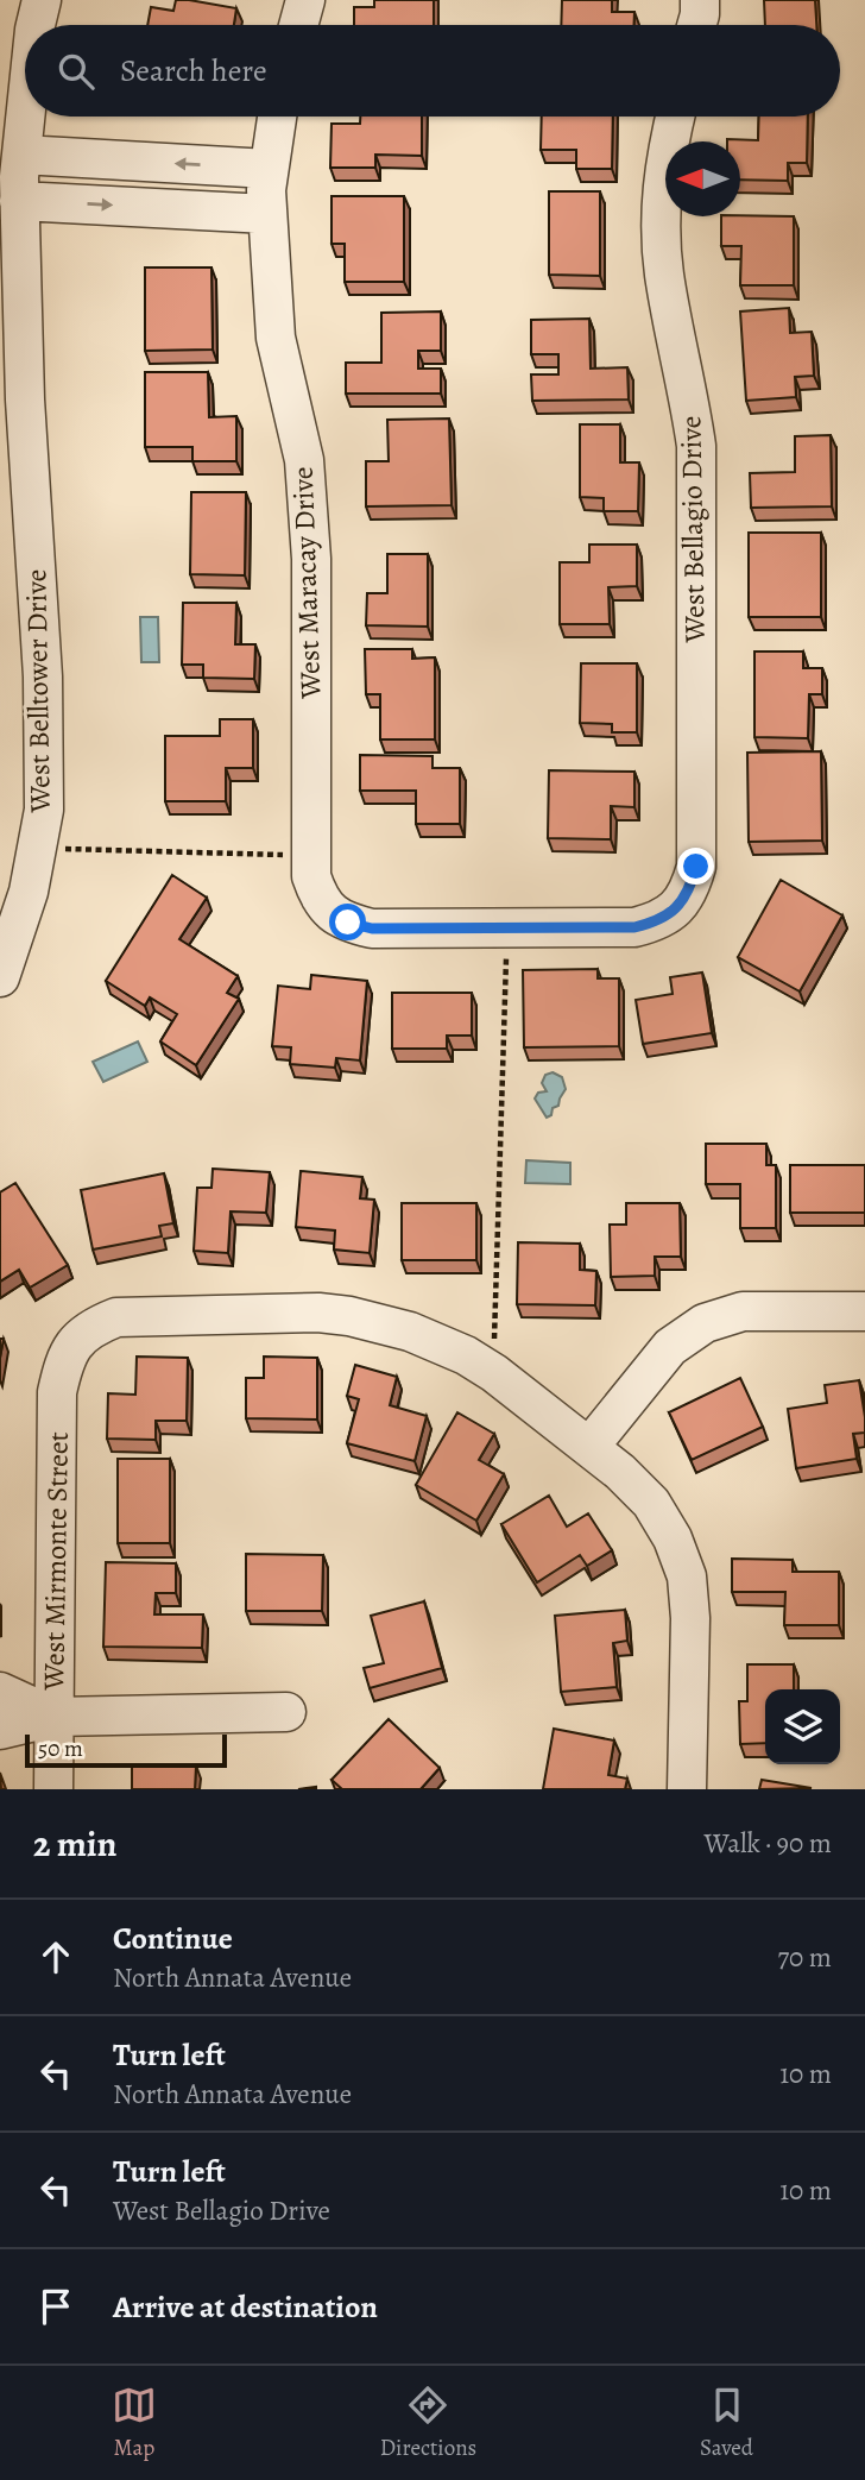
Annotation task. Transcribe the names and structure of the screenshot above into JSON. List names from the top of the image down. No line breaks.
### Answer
{"streets":{"street":["West Bellagio Drive","West Maracay Drive","West Belltower Drive","West Mirmonte Street"]},"crossings":[["West Bellagio Drive","West Maracay Drive"]],"scale_bar":"50 m","north":"left","page":{"search":"Search here","scale":"50 m","heading":["2 min","Walk · 90 m"],"list":[["Continue","North Annata Avenue","70 m"],["Turn left","North Annata Avenue","10 m"],["Turn left","West Bellagio Drive","10 m"],"Arrive at destination"],"nav":["Map","Directions","Saved"]}}
